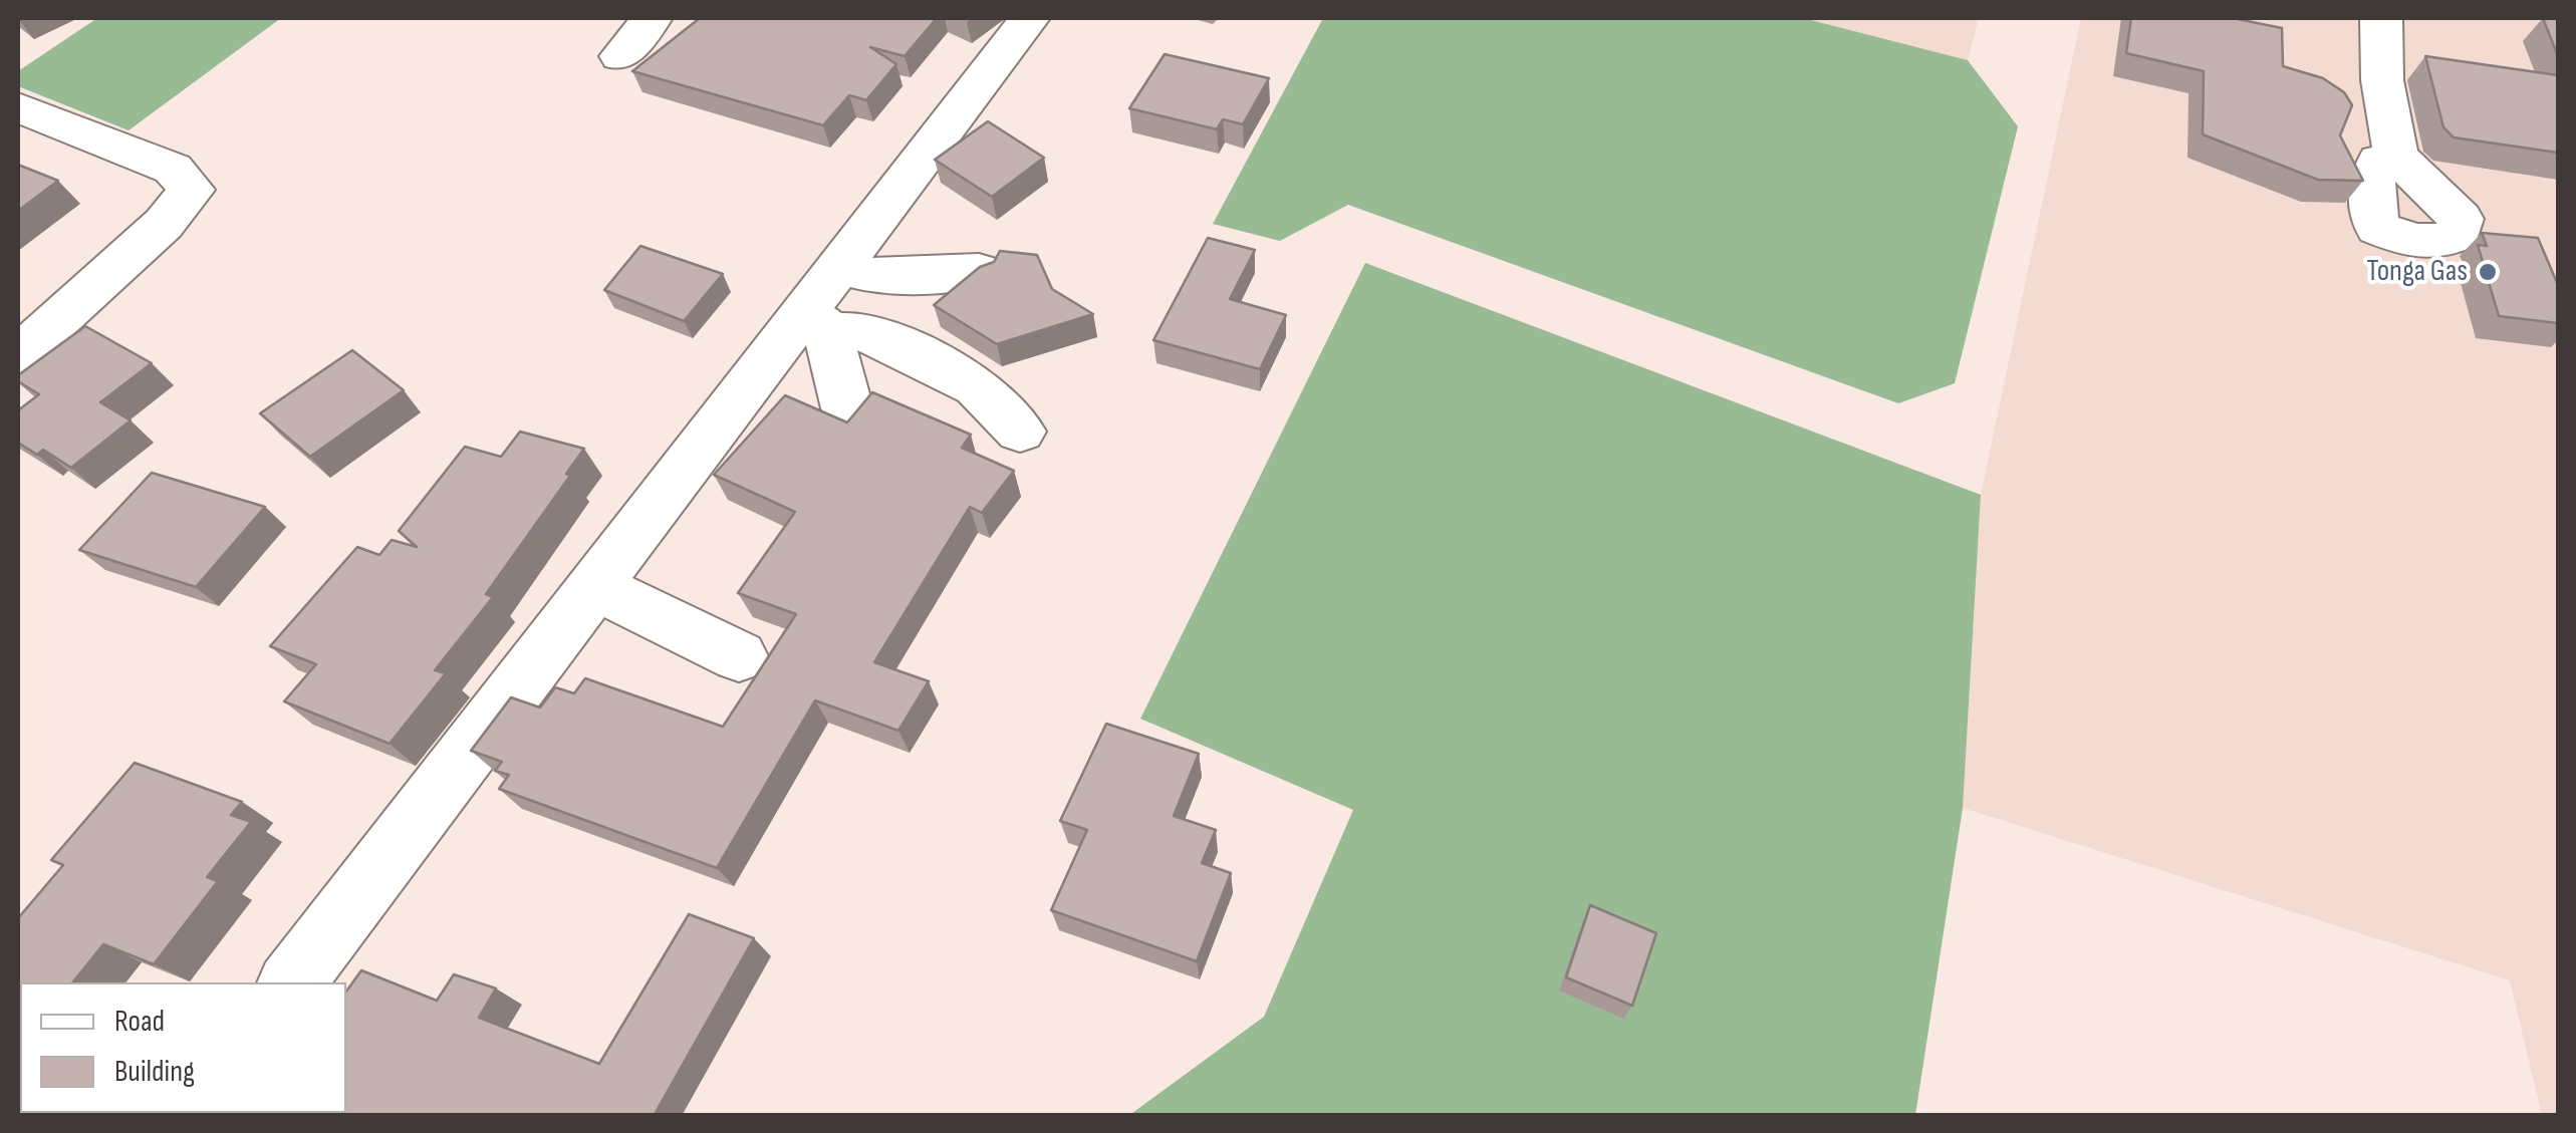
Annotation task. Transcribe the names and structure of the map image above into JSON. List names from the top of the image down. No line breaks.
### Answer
{"places":["Tonga Gas"],"legend":["Road","Building"]}
